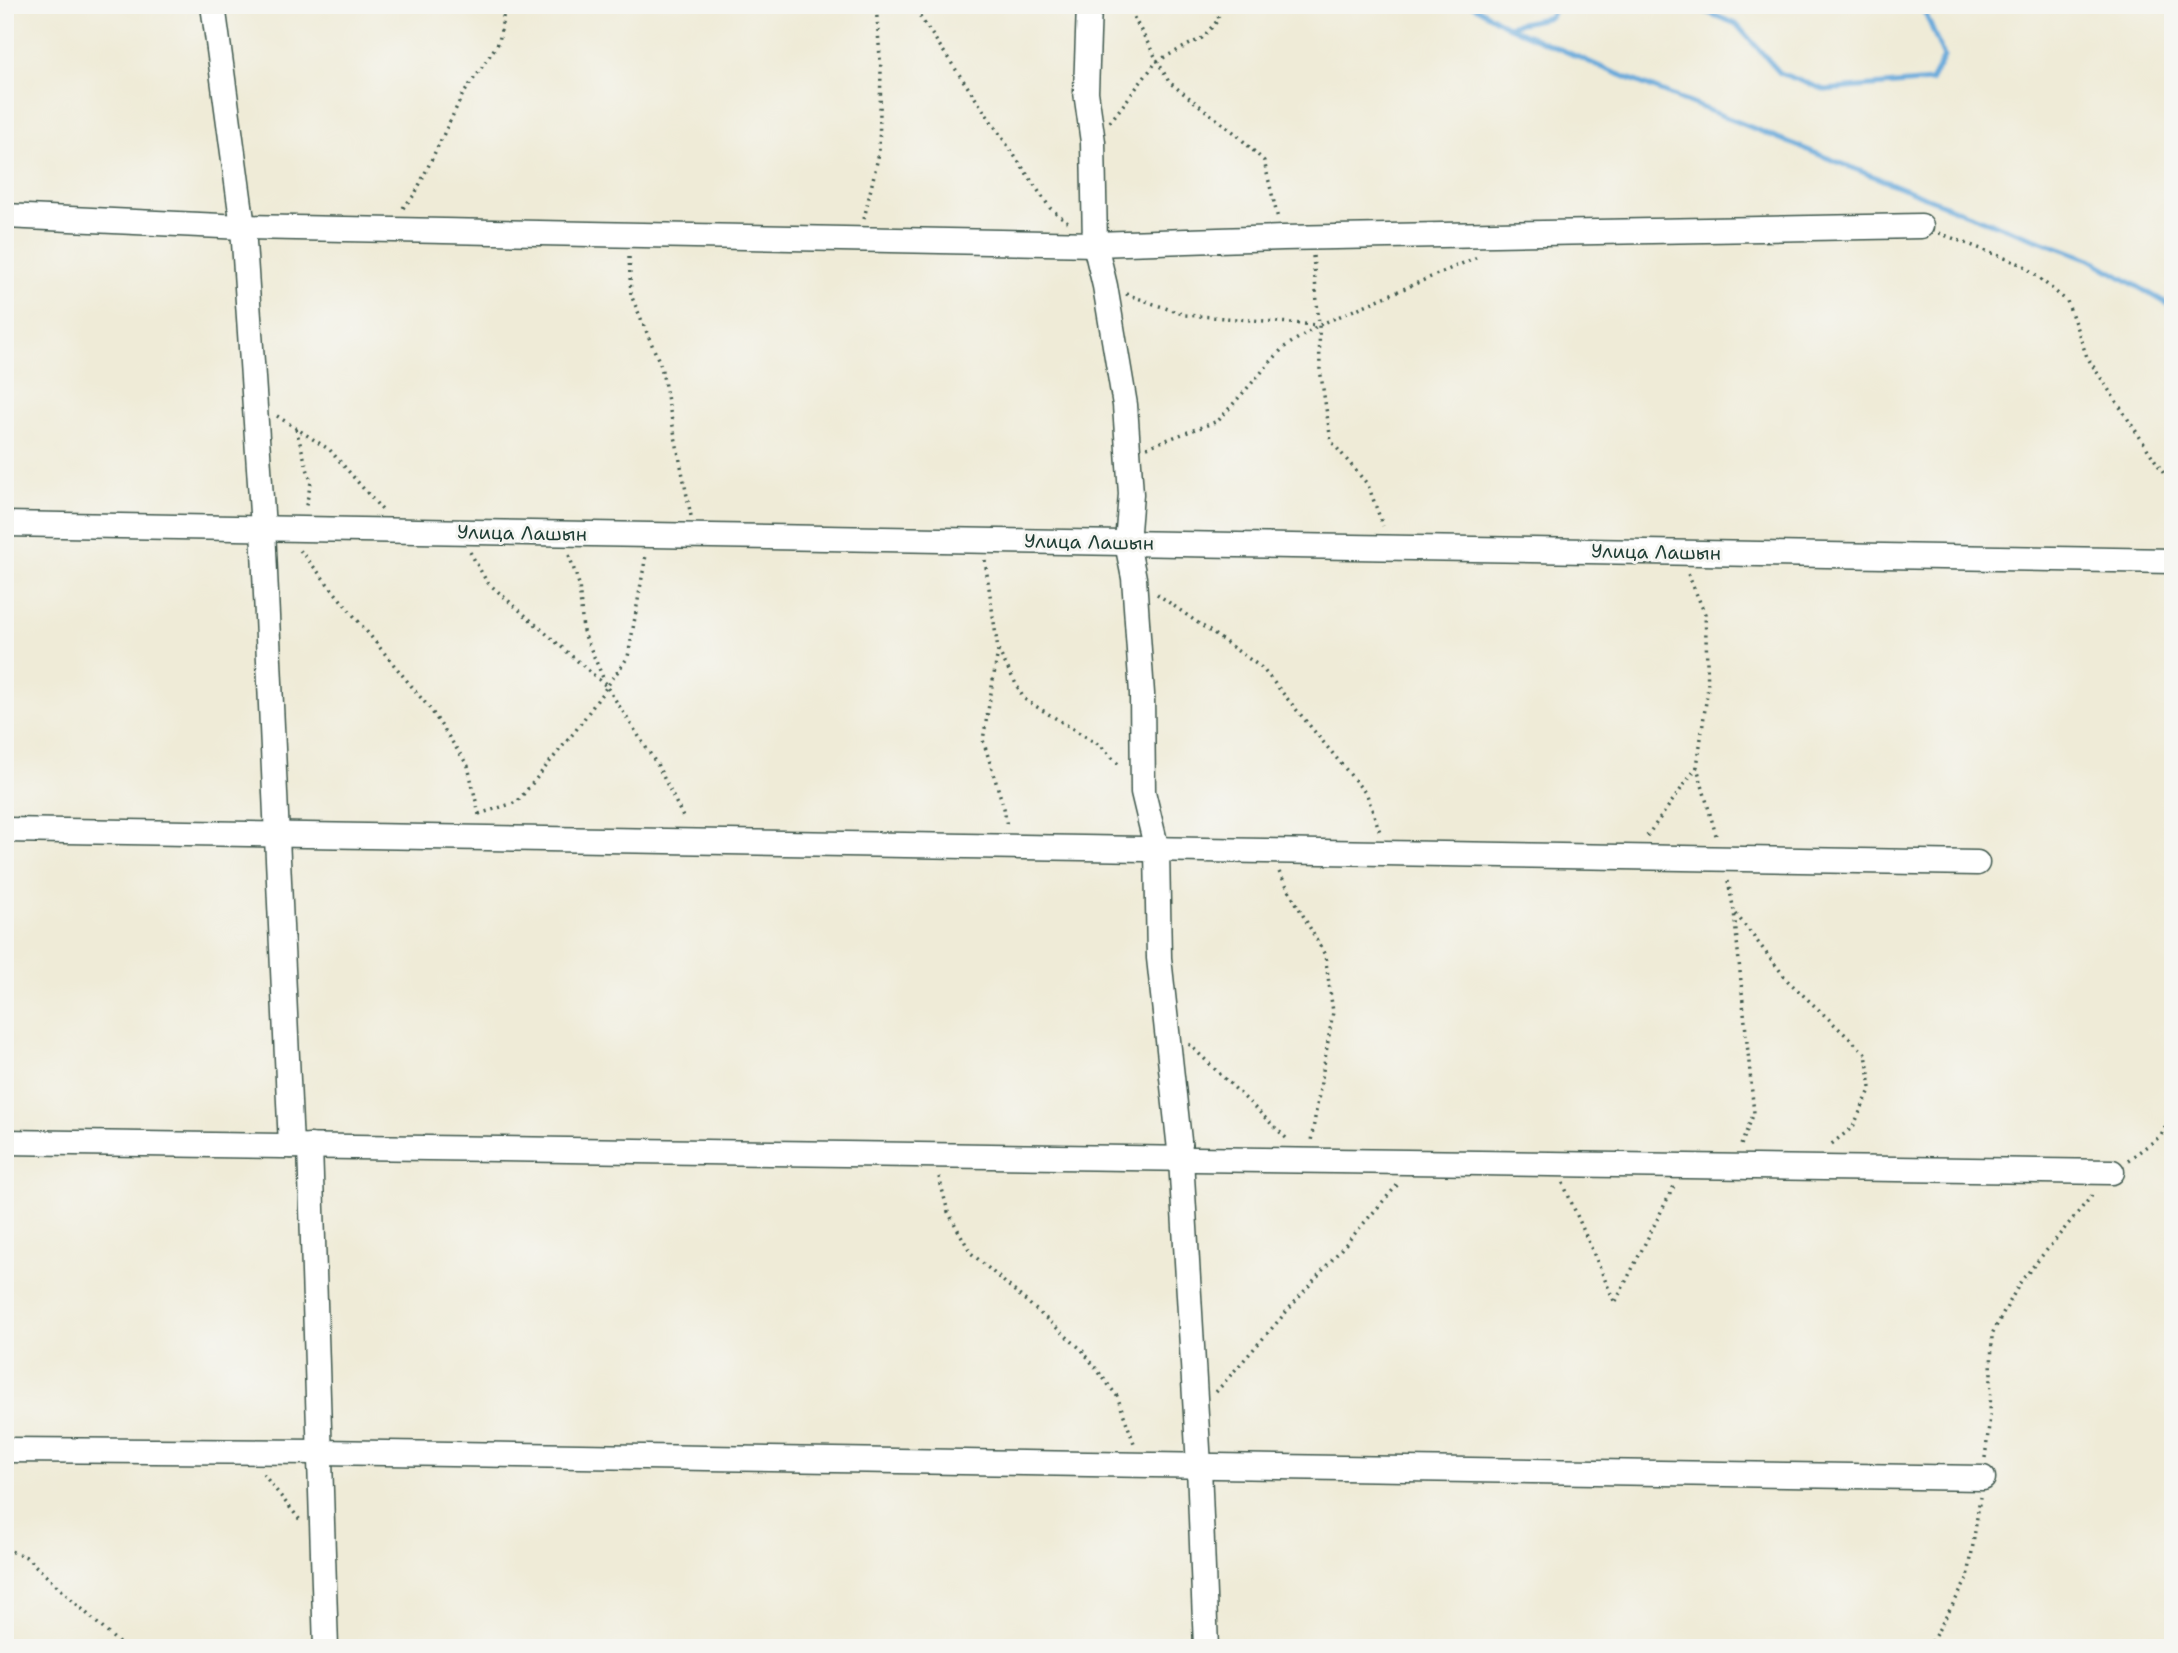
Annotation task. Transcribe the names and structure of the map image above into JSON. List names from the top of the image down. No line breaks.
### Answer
{"streets":{"street":["Улица Лашын"]}}
